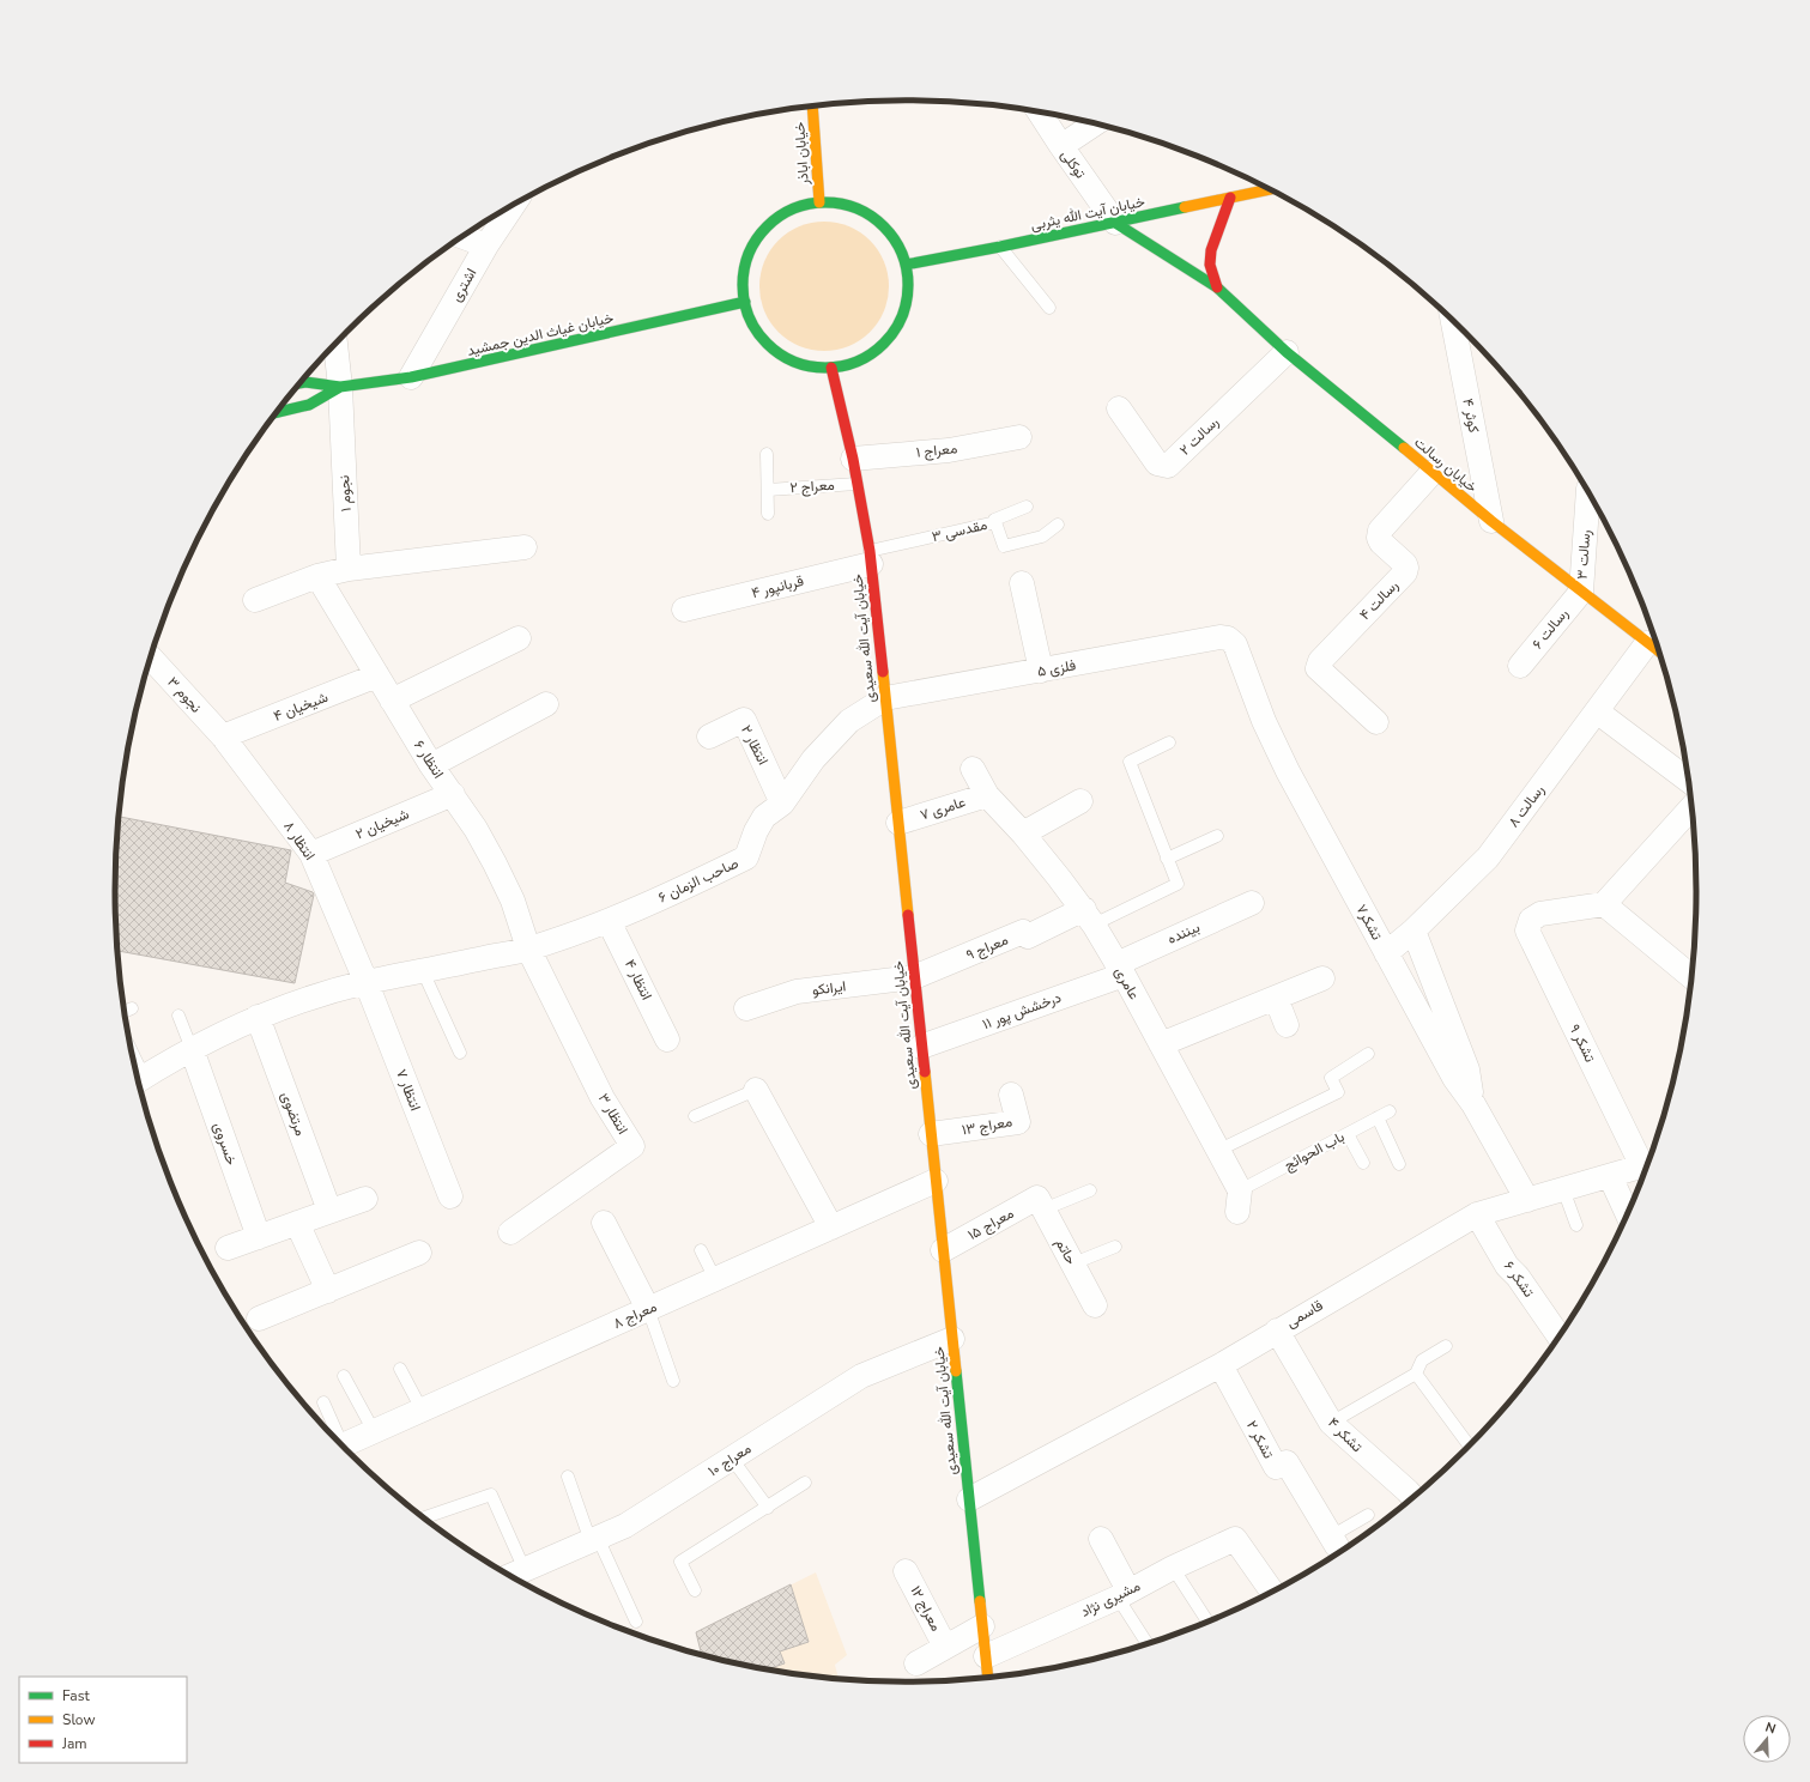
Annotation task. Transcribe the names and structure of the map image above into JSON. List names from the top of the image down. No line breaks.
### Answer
{"streets":{"main road":["خیابان اباذر","خیابان آیت الله یثربی","خیابان غیاث الدین جمشید","خیابان رسالت","خیابان آیت الله سعیدی"],"street":["توکلی","اشتری","کوثر ۴","رسالت ۲","معراج ۱","نجوم ۱","رسالت ۳","قربانپور ۴","رسالت ۴","رسالت ۶","فلزی ۵","نجوم ۳","شیخیان ۴","انتظار ۲","انتظار ۶","رسالت ۸","عامری ۷","شیخیان ۲","انتظار ۸","صاحب الزمان ۶","تشکر۷","بیننده","معراج ۹","انتظار ۴","عامری","ایرانکو","درخشش پور ۱۱","تشکر ۹","انتظار ۷","مرتضوی","انتظار ۳","معراج ۱۳","خسروی","معراج ۱۵","حاتم","تشکر ۶","قاسمی","معراج ۸","تشکر ۴","تشکر ۲","معراج ۱۰","مشیری نژاد","معراج ۱۲"],"lane":["معراج ۲","مقدسی ۳","باب الحوائج"]},"crossings":[["خیابان اباذر","خیابان آیت الله یثربی"],["خیابان اباذر","خیابان غیاث الدین جمشید"],["خیابان اباذر","خیابان آیت الله سعیدی"],["توکلی","خیابان آیت الله یثربی"],["توکلی","خیابان رسالت"],["خیابان آیت الله یثربی","خیابان غیاث الدین جمشید"],["خیابان آیت الله یثربی","خیابان رسالت"],["خیابان آیت الله یثربی","خیابان آیت الله سعیدی"],["اشتری","خیابان غیاث الدین جمشید"],["خیابان غیاث الدین جمشید","نجوم ۱"],["خیابان غیاث الدین جمشید","خیابان آیت الله سعیدی"],["کوثر ۴","خیابان رسالت"],["رسالت ۲","خیابان رسالت"],["معراج ۱","خیابان آیت الله سعیدی"],["خیابان رسالت","رسالت ۳"],["خیابان رسالت","رسالت ۴"],["خیابان رسالت","رسالت ۶"],["خیابان رسالت","رسالت ۸"],["معراج ۲","خیابان آیت الله سعیدی"],["مقدسی ۳","قربانپور ۴"],["مقدسی ۳","خیابان آیت الله سعیدی"],["رسالت ۳","رسالت ۶"],["قربانپور ۴","خیابان آیت الله سعیدی"],["خیابان آیت الله سعیدی","فلزی ۵"],["خیابان آیت الله سعیدی","عامری ۷"],["خیابان آیت الله سعیدی","صاحب الزمان ۶"],["خیابان آیت الله سعیدی","معراج ۹"],["خیابان آیت الله سعیدی","ایرانکو"],["خیابان آیت الله سعیدی","درخشش پور ۱۱"],["خیابان آیت الله سعیدی","معراج ۱۳"],["خیابان آیت الله سعیدی","معراج ۱۵"],["خیابان آیت الله سعیدی","قاسمی"],["خیابان آیت الله سعیدی","معراج ۸"],["خیابان آیت الله سعیدی","معراج ۱۰"],["خیابان آیت الله سعیدی","مشیری نژاد"],["خیابان آیت الله سعیدی","معراج ۱۲"],["فلزی ۵","صاحب الزمان ۶"],["فلزی ۵","تشکر۷"],["نجوم ۳","شیخیان ۴"],["نجوم ۳","انتظار ۸"],["شیخیان ۴","انتظار ۶"],["شیخیان ۴","انتظار ۸"],["انتظار ۲","صاحب الزمان ۶"],["انتظار ۶","شیخیان ۲"],["انتظار ۶","صاحب الزمان ۶"],["انتظار ۶","انتظار ۳"],["رسالت ۸","تشکر۷"],["عامری ۷","عامری"],["شیخیان ۲","انتظار ۸"],["انتظار ۸","صاحب الزمان ۶"],["انتظار ۸","انتظار ۷"],["صاحب الزمان ۶","انتظار ۴"],["صاحب الزمان ۶","انتظار ۷"],["صاحب الزمان ۶","مرتضوی"],["صاحب الزمان ۶","انتظار ۳"],["صاحب الزمان ۶","خسروی"],["تشکر۷","قاسمی"],["بیننده","عامری"],["بیننده","درخشش پور ۱۱"],["معراج ۹","عامری"],["معراج ۹","ایرانکو"],["عامری","درخشش پور ۱۱"],["عامری","باب الحوائج"],["معراج ۱۵","حاتم"],["تشکر ۶","قاسمی"],["قاسمی","تشکر ۴"],["قاسمی","تشکر ۲"]],"legend":["Fast","Slow","Jam"],"north":"top"}
